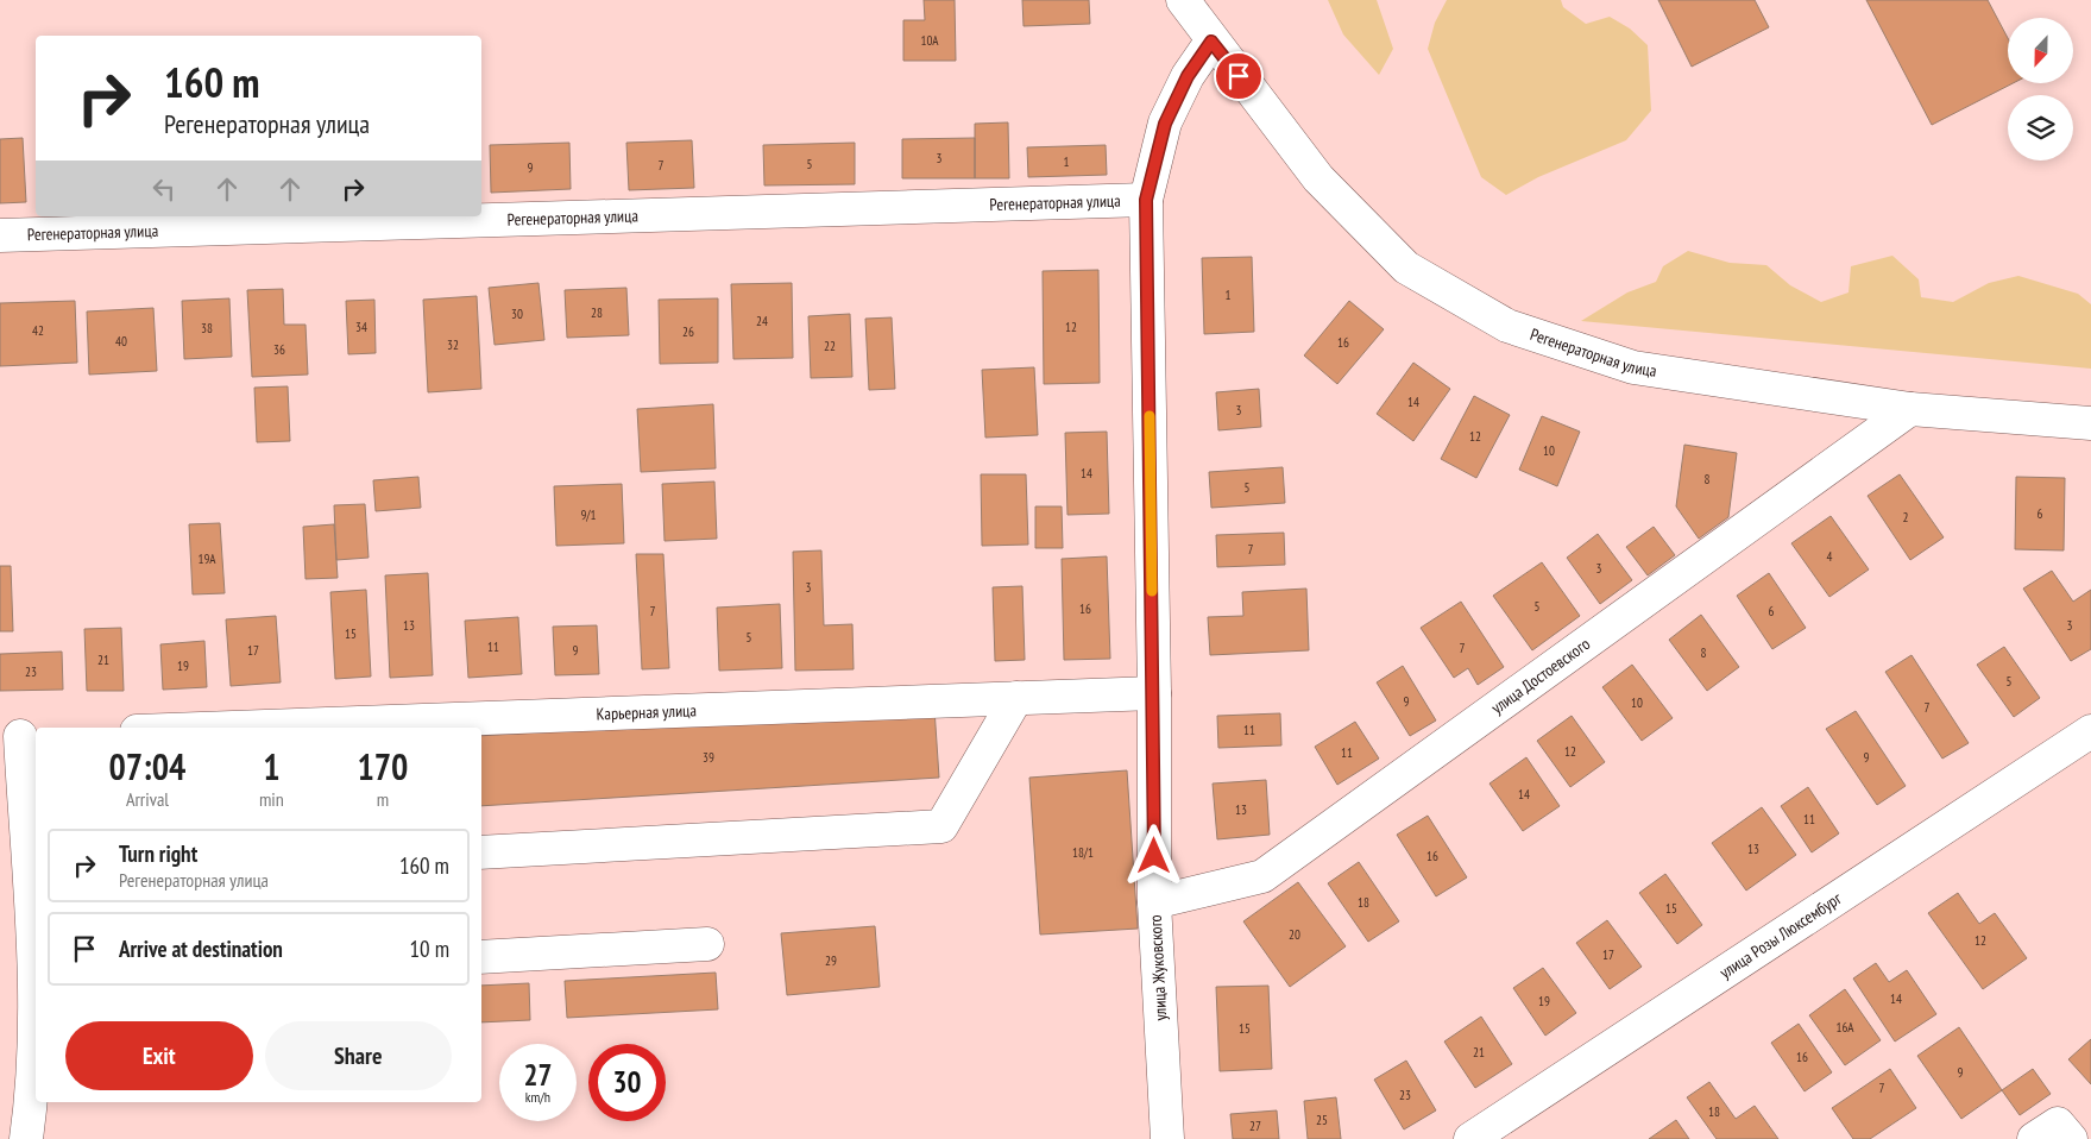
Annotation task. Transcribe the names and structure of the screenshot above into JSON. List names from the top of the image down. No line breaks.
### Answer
{"streets":{"street":["Регенераторная улица","улица Достоевского","Карьерная улица","улица Розы Люксембург","улица Жуковского"]},"crossings":[["Регенераторная улица","улица Достоевского"],["Регенераторная улица","улица Жуковского"],["улица Достоевского","улица Жуковского"],["Карьерная улица","улица Жуковского"]],"house_numbers":["10А","3","1","5","7","9","1","28","30","24","34","12","38","42","26","40","16","32","22","36","14","3","12","10","14","8","5","6","9/1","2","7","4","19А","3","3","5","16","7","6","13","3","15","5","11","7","17","9","8","21","19","23","5","9","10","7","11","12","11","39","9","14","13","11","13","18/1","16","18","15","20","12","17","29","14","19","16А","15","21","16","9","7","23","18","25","27"],"north":"bottom","page":{"turn":["160 m","Регенераторная улица"],"eta":["07:04","Arrival","1","min","170","m"],"list":[{"name":"Turn right","note":"Регенераторная улица","value":"160 m"},{"name":"Arrive at destination","value":"10 m"}],"buttons":["Exit","Share"],"speed":"27 km/h","limit":"30"}}
